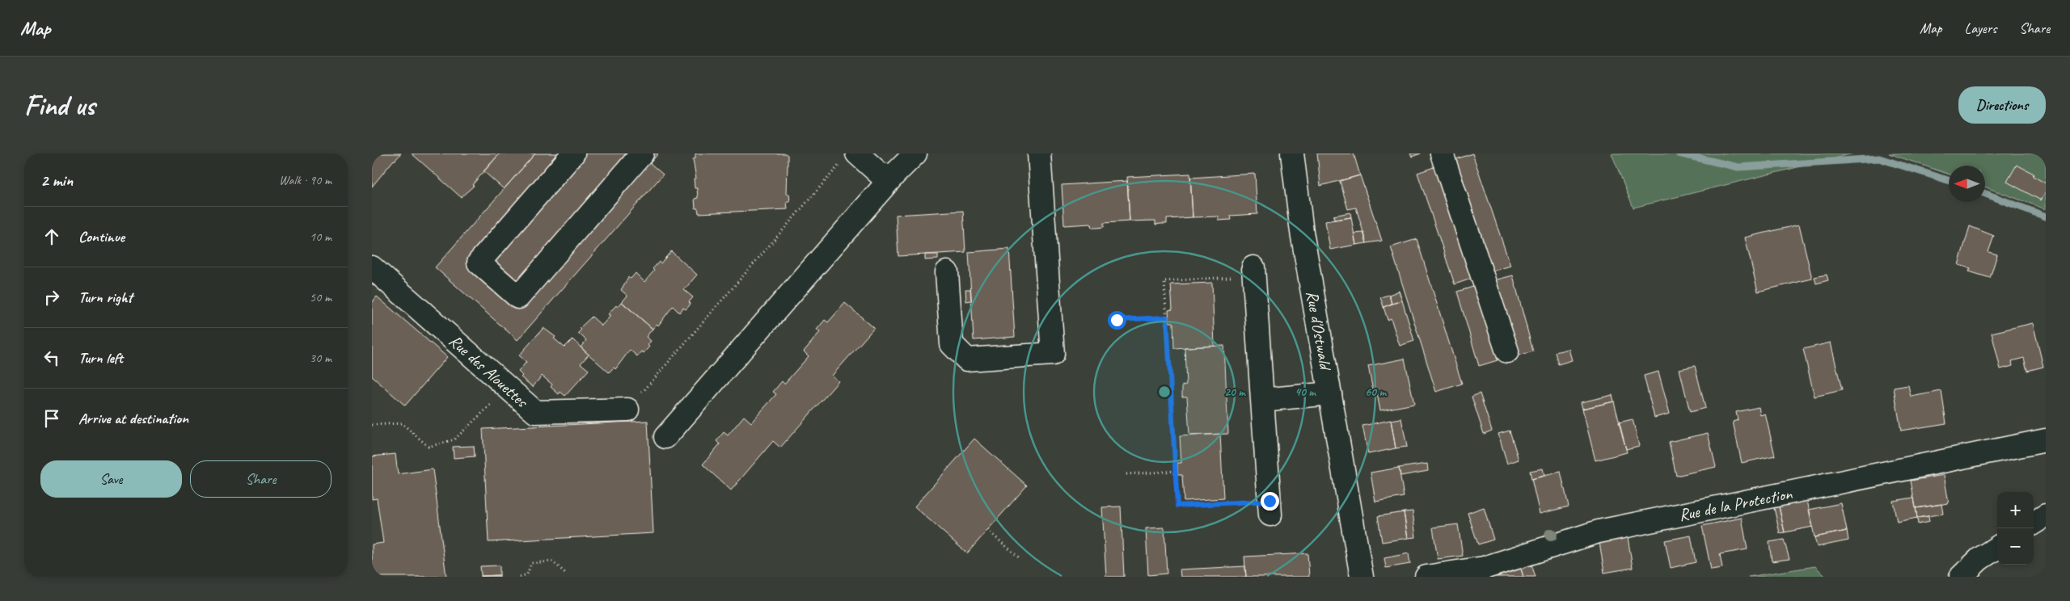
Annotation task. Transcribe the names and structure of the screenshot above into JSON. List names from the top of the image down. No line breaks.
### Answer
{"streets":{"street":["Rue d'Ostwald","Rue des Alouettes","Rue de la Protection"]},"north":"left","page":{"header":"Map","nav":["Map","Layers","Share"],"buttons":["Directions",["Save","Share"]],"title":"Find us","heading":["2 min","Walk · 90 m"],"list":[["Continue","10 m"],["Turn right","50 m"],["Turn left","30 m"],"Arrive at destination"],"map_buttons":["+","−"]},"rings":["20 m","40 m","60 m"]}
